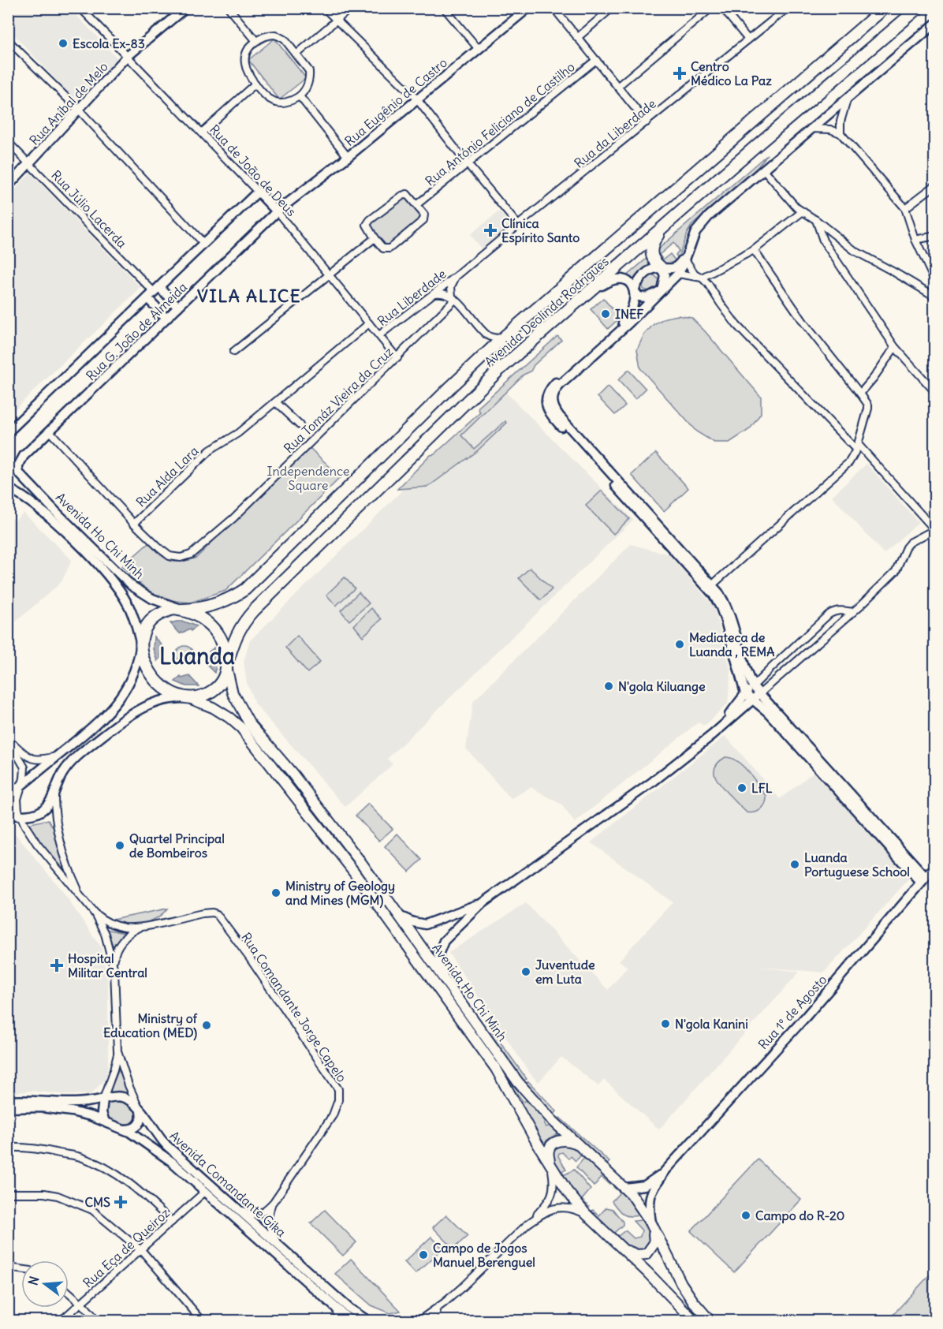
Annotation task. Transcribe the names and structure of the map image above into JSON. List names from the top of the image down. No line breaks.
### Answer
{"streets":{"highway":["Avenida Deolinda Rodrigues"],"main road":["Avenida Ho Chi Minh"],"street":["Rua Eugênio de Castro","Rua Aníbal de Melo","Rua António Feliciano de Castilho","Rua da Liberdade","Rua de João de Deus","Rua Júlio Lacerda","Rua Liberdade","Rua G. João de Almeida","Rua Tomáz Vieira da Cruz","Rua Alda Lara","Rua Comandante Jorge Capelo","Rua 1º de Agosto","Avenida Comandante Gika","Rua Eça de Queiroz"]},"crossings":[["Rua Eugênio de Castro","Rua de João de Deus"],["Rua Eugênio de Castro","Rua G. João de Almeida"],["Rua Aníbal de Melo","Rua de João de Deus"],["Rua Aníbal de Melo","Rua Júlio Lacerda"],["Rua da Liberdade","Rua Liberdade"],["Rua de João de Deus","Rua Liberdade"],["Rua de João de Deus","Rua G. João de Almeida"],["Rua de João de Deus","Rua Tomáz Vieira da Cruz"],["Rua de João de Deus","Rua Alda Lara"],["Rua Júlio Lacerda","Rua G. João de Almeida"],["Avenida Deolinda Rodrigues","Avenida Ho Chi Minh"],["Rua G. João de Almeida","Rua Tomáz Vieira da Cruz"],["Rua G. João de Almeida","Avenida Ho Chi Minh"],["Rua Tomáz Vieira da Cruz","Rua Alda Lara"],["Rua Comandante Jorge Capelo","Avenida Comandante Gika"],["Avenida Comandante Gika","Rua Eça de Queiroz"]],"districts":["VILA ALICE","Luanda"],"parks":["Independence Square"],"places":{"other":["Escola Ex-83","INEF","Mediateca de Luanda , REMA","N'gola Kiluange","LFL","Quartel Principal de Bombeiros","Luanda Portuguese School","Ministry of Geology and Mines (MGM)","Juventude em Luta","N'gola Kanini","Ministry of Education (MED)","Campo do R-20","Campo de Jogos Manuel Berenguel"],"health":["Centro Médico La Paz","Clínica Espírito Santo","Hospital Militar Central","CMS"]},"north":"left"}
